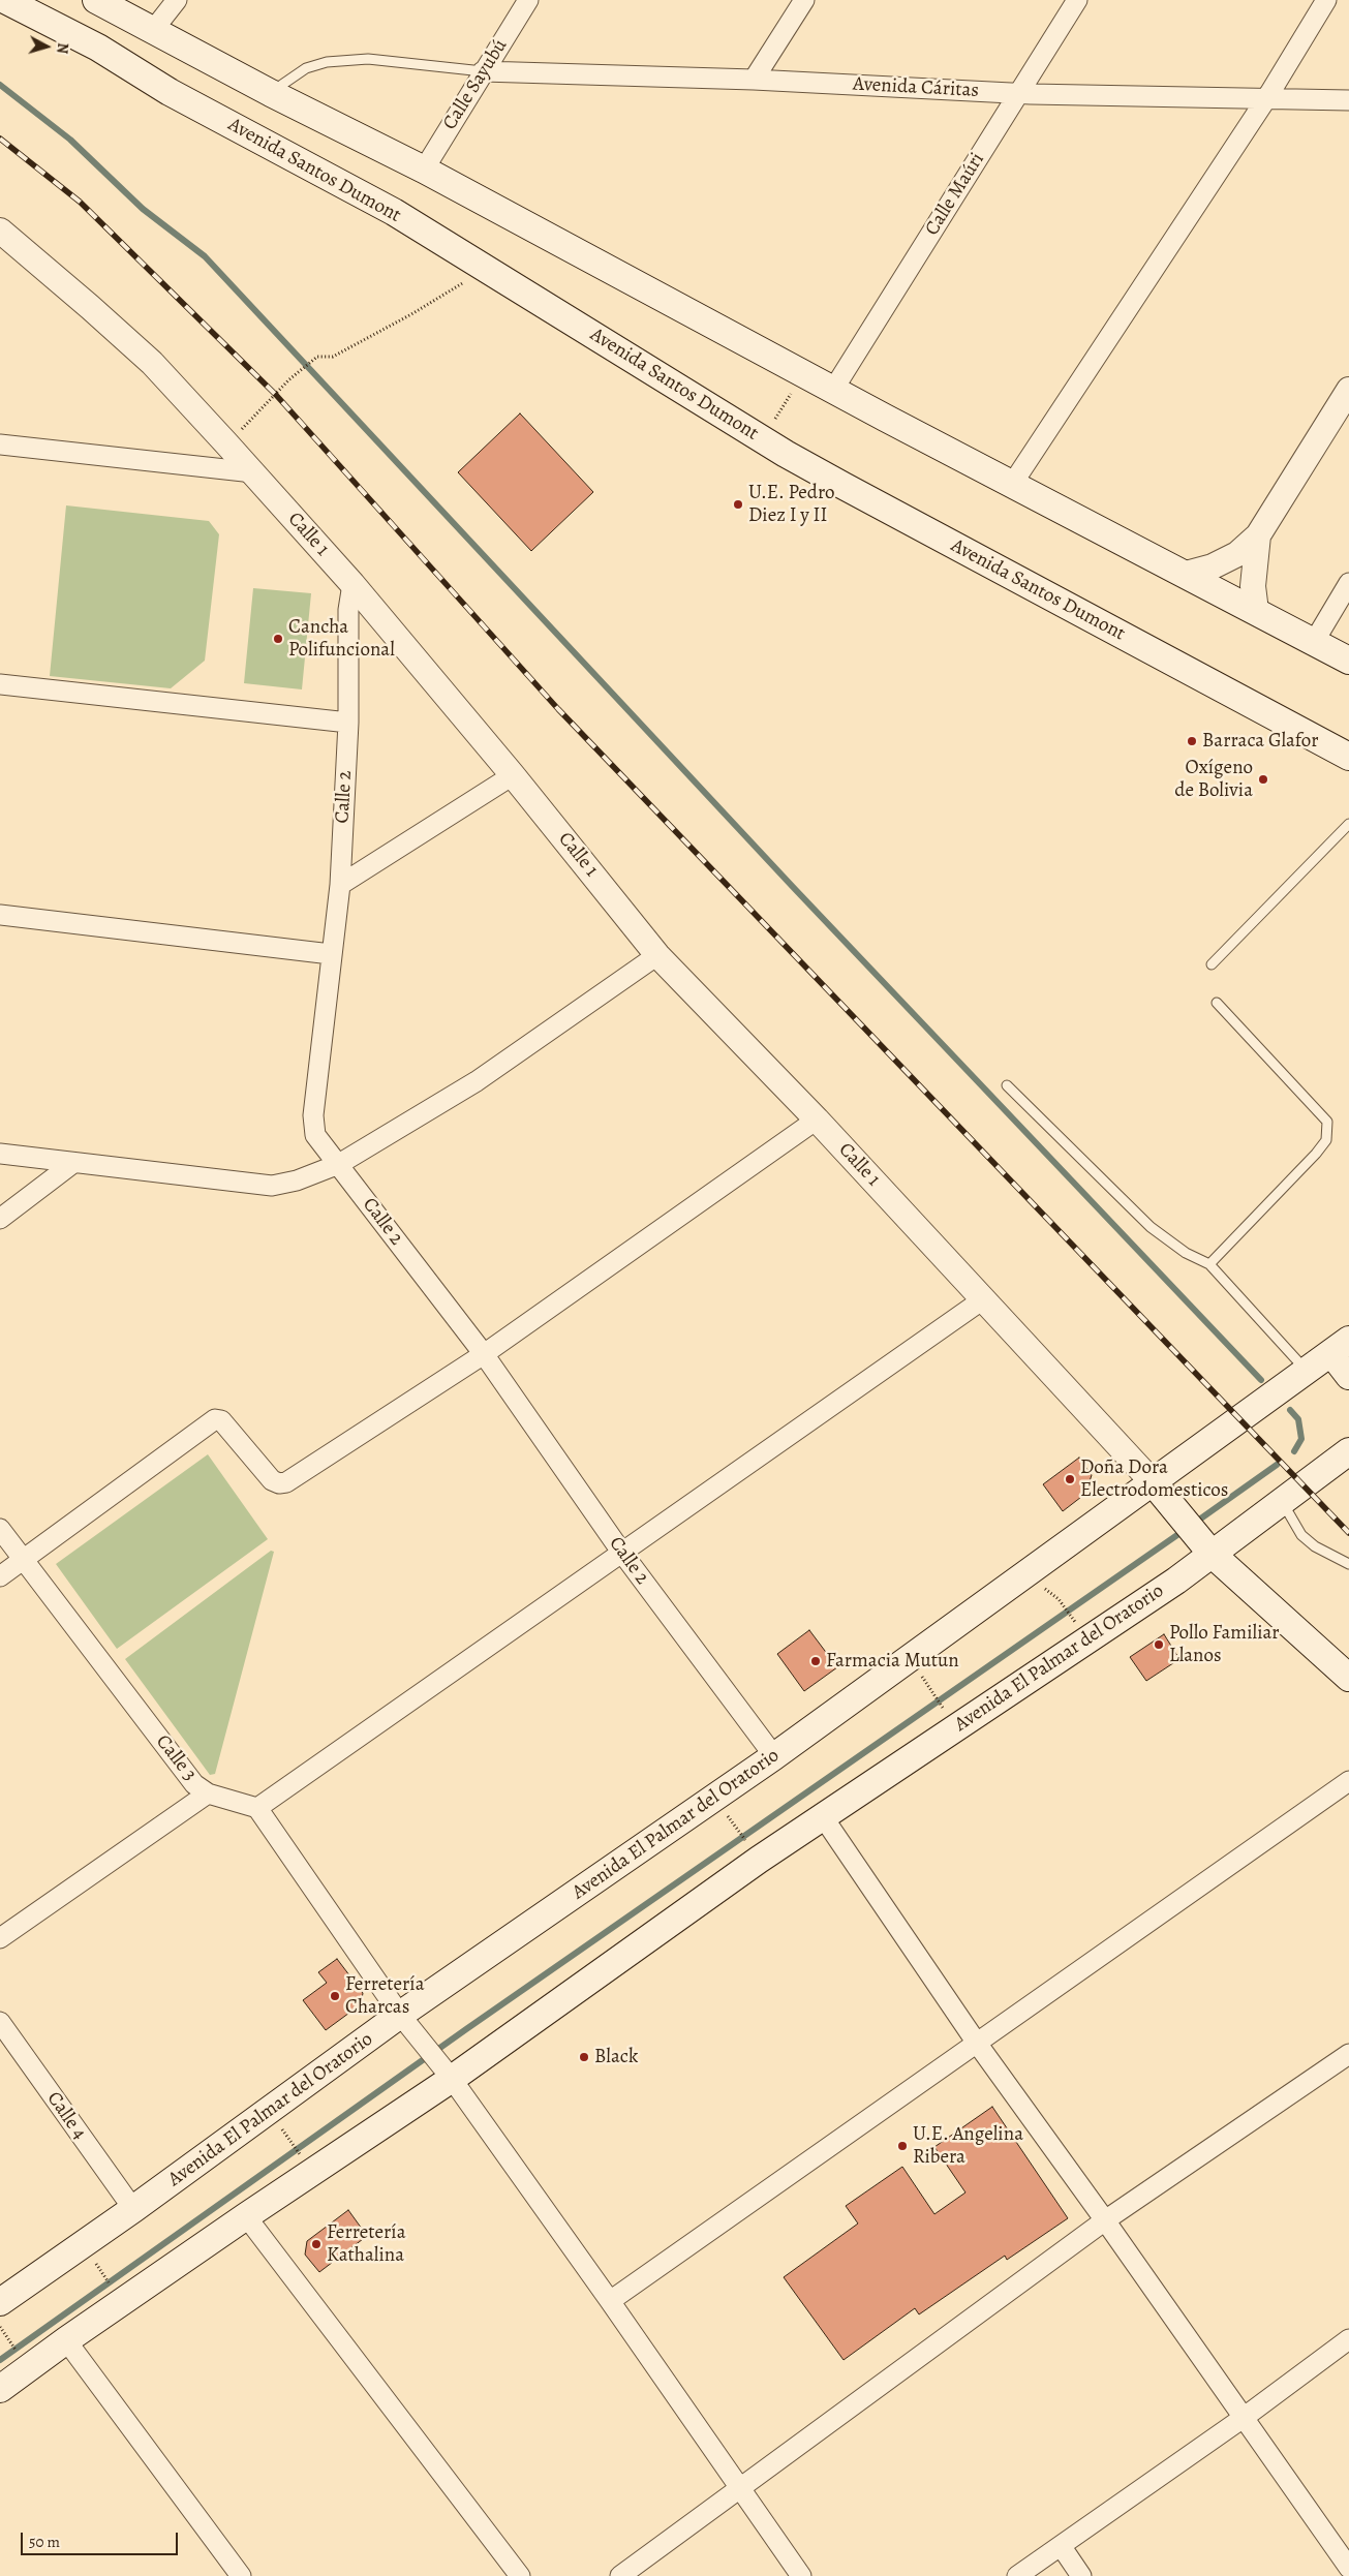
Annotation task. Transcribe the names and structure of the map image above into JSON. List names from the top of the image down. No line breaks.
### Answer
{"streets":{"main road":["Avenida Santos Dumont","Avenida El Palmar del Oratorio"],"street":["Calle Sayubú","Avenida Cáritas","Calle Maúri","Calle 1","Calle 2","Calle 3","Calle 4"]},"crossings":[["Calle Sayubú","Avenida Cáritas"],["Avenida Cáritas","Calle Maúri"],["Calle 1","Calle 2"],["Calle 1","Avenida El Palmar del Oratorio"],["Calle 2","Avenida El Palmar del Oratorio"],["Avenida El Palmar del Oratorio","Calle 4"]],"places":["U.E. Pedro Diez I y II","Cancha Polifuncional","Barraca Glafor","Oxígeno de Bolivia","Doña Dora Electrodomesticos","Pollo Familiar Llanos","Farmacia Mutun","Ferretería Charcas","Black","U.E. Angelina Ribera","Ferretería Kathalina"],"scale_bar":"50 m","north":"right"}
